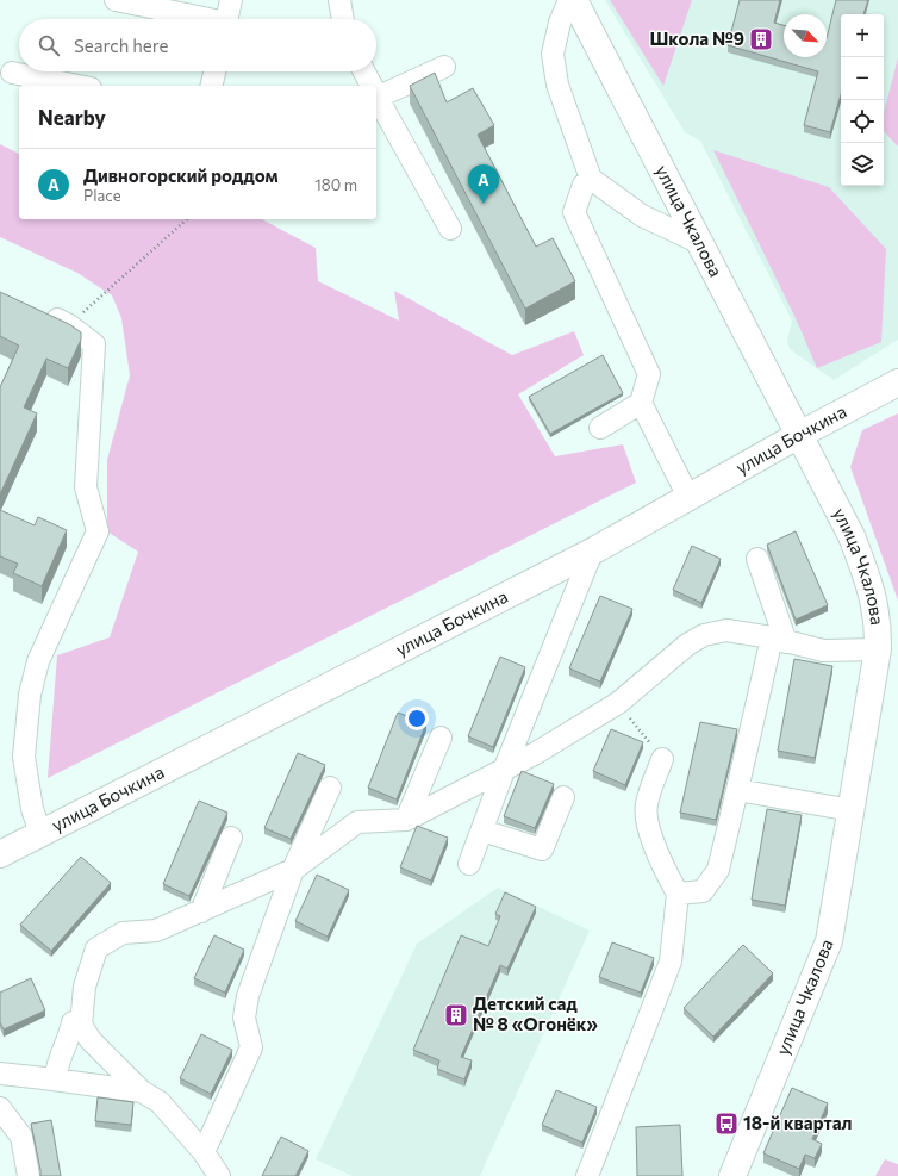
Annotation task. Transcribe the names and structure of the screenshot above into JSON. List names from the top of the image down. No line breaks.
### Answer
{"streets":{"main road":["улица Чкалова","улица Бочкина"]},"crossings":[["улица Чкалова","улица Бочкина"]],"places":{"building":["Школа №9","Детский сад № 8 «Огонёк»"],"bus stop":["18-й квартал"]},"north":"bottom right","page":{"map_buttons":["+","−"],"search":"Search here","heading":"Nearby","list":[{"mark":"A","name":"Дивногорский роддом","note":"Place","value":"180 m"}],"pins":"A"}}
